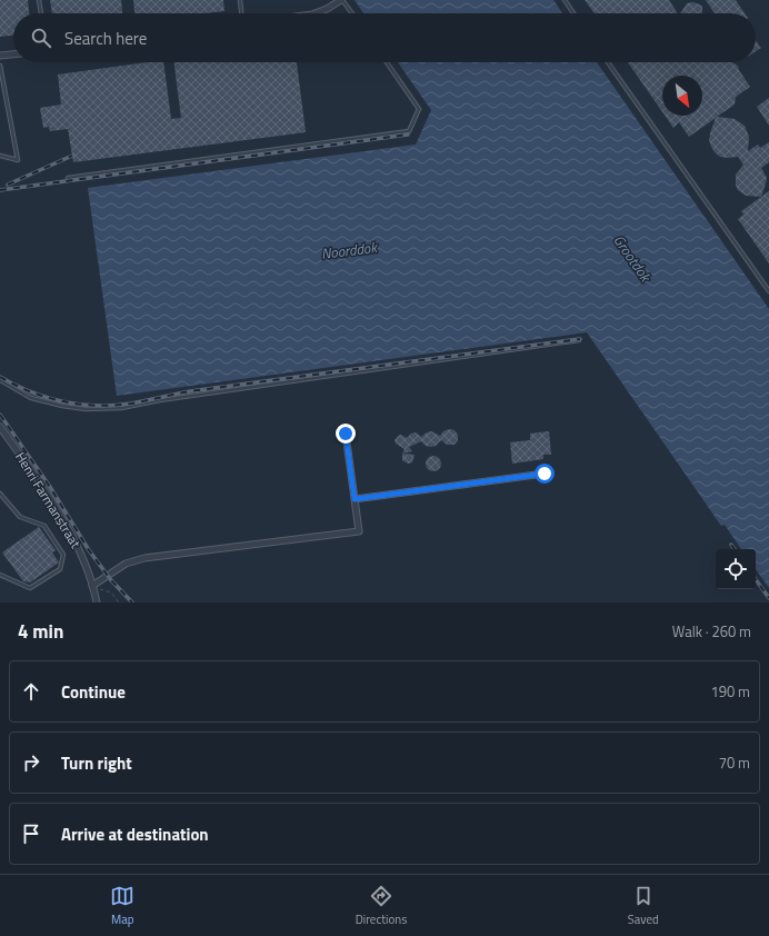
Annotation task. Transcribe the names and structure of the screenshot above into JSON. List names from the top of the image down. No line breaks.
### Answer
{"streets":{"street":["Henri Farmanstraat"]},"water":["Noorddok","Grootdok"],"north":"bottom right","page":{"search":"Search here","heading":["4 min","Walk · 260 m"],"list":[["Continue","190 m"],["Turn right","70 m"],"Arrive at destination"],"nav":["Map","Directions","Saved"]}}
